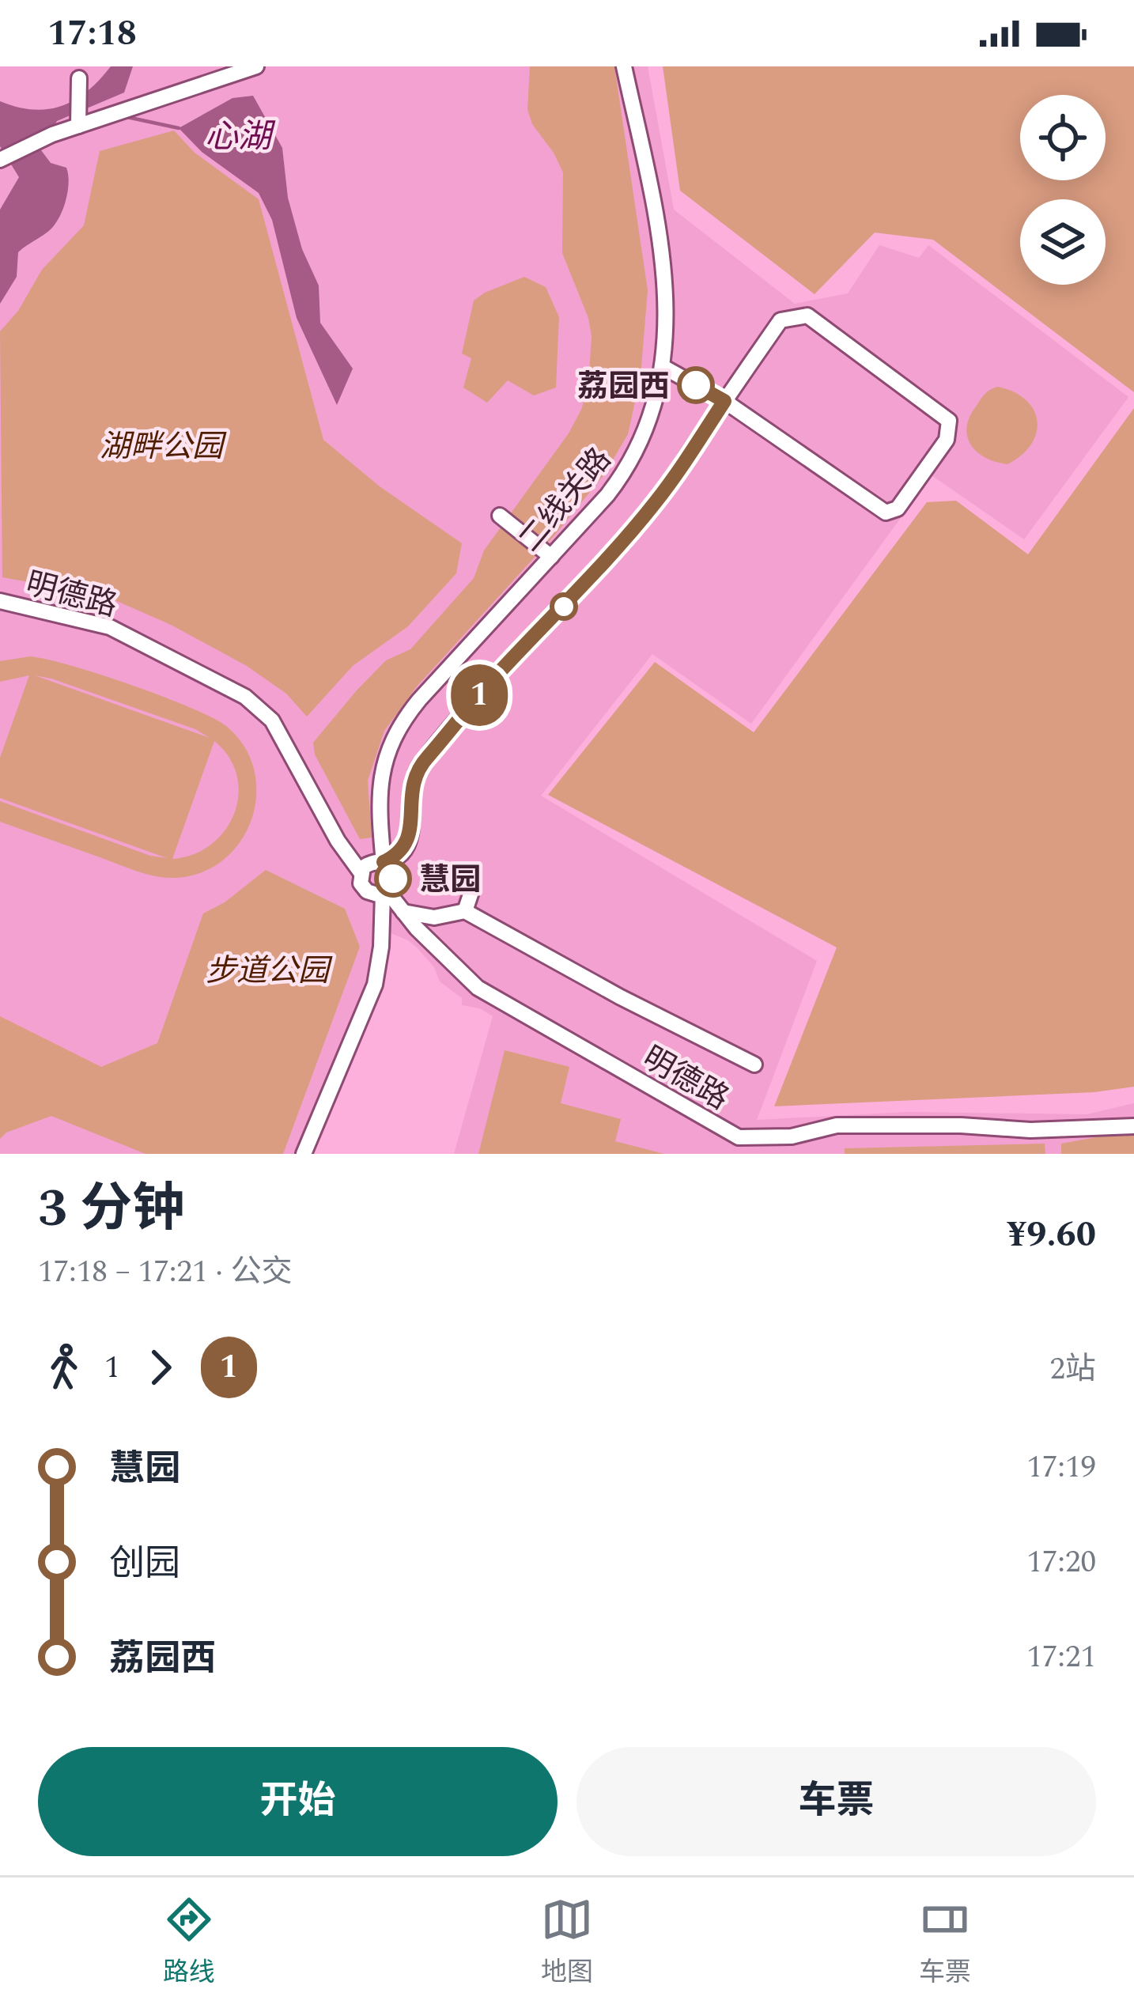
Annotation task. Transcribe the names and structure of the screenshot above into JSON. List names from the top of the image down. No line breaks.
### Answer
{"streets":{"street":["二线关路","明德路"]},"crossings":[["二线关路","明德路"]],"water":["心湖"],"parks":["湖畔公园","步道公园"],"places":["荔园西","慧园"],"lines":["bus line 1"],"page":{"status":"17:18","on_map":"1","heading":["3 分钟","17:18 – 17:21 · 公交","¥9.60"],"legs":["1","1","2站"],"list":[{"name":"慧园","value":"17:19"},{"name":"创园","value":"17:20"},{"name":"荔园西","value":"17:21"}],"buttons":["开始","车票"],"tabs":["路线","地图","车票"]}}
